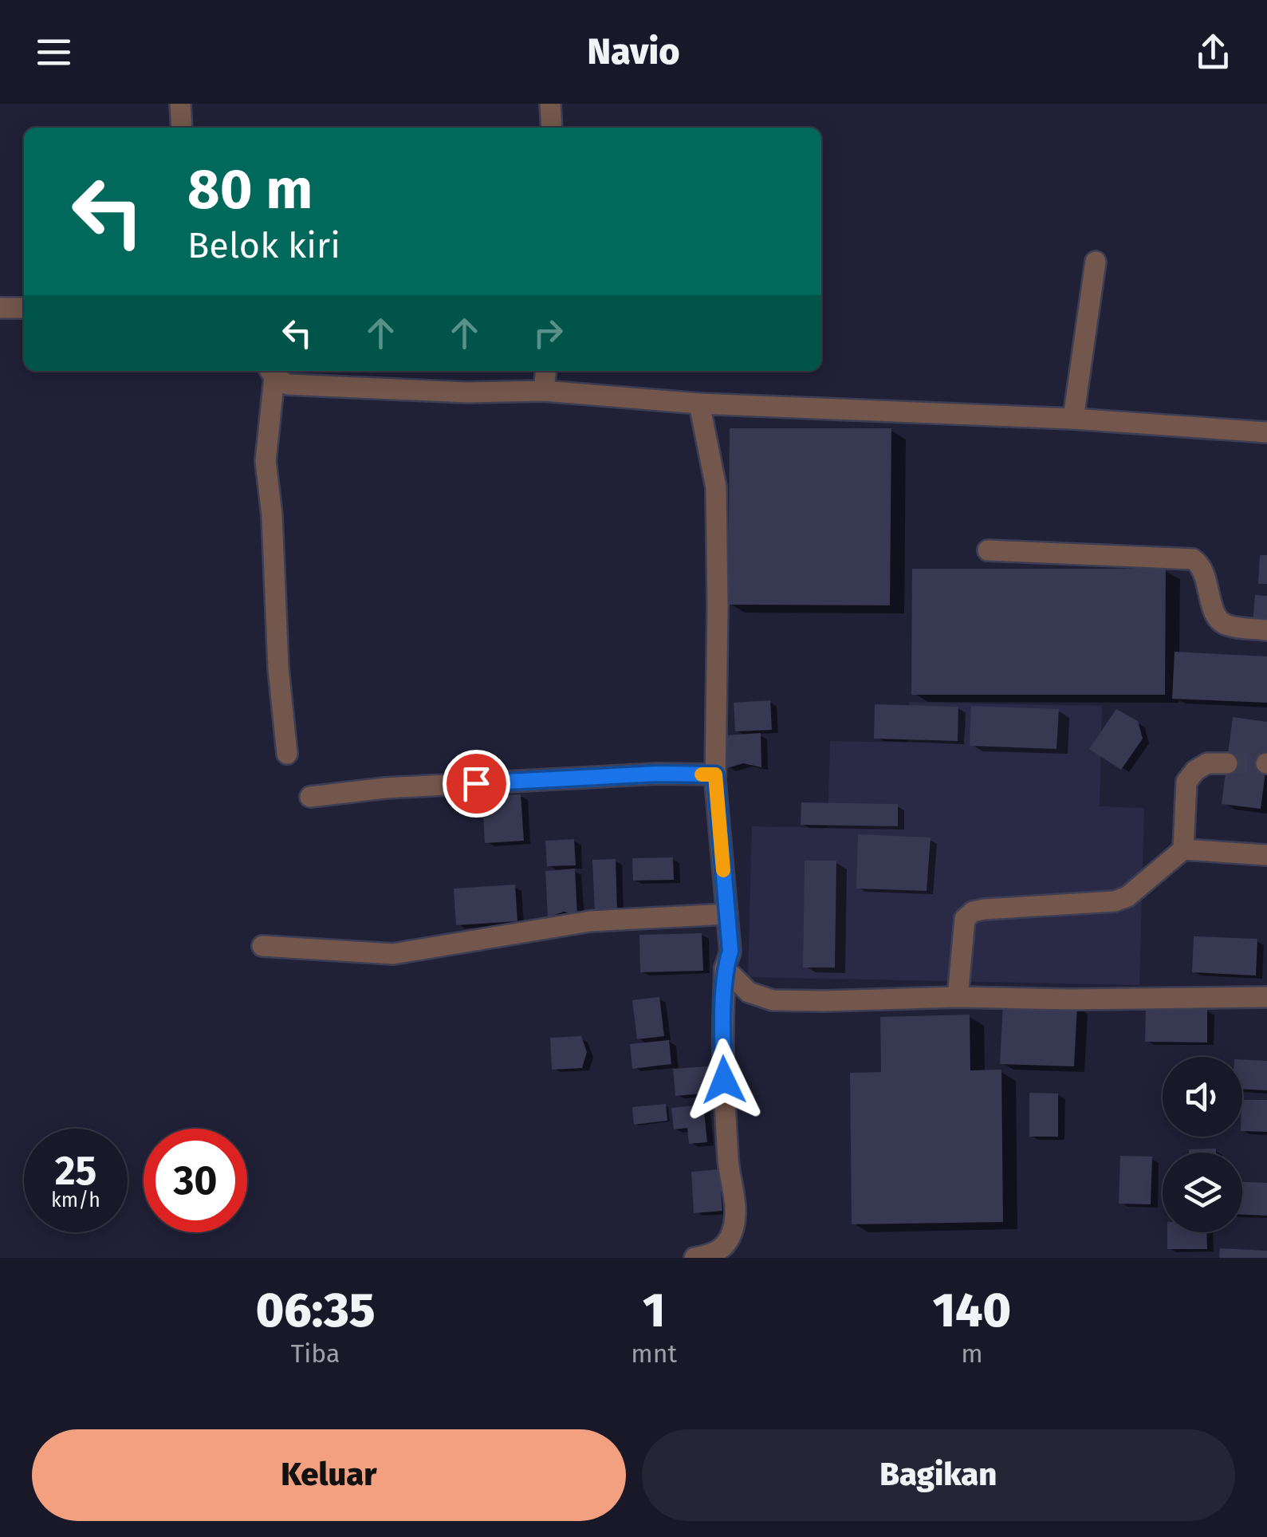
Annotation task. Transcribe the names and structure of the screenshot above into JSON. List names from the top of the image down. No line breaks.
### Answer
{"page":{"header":"Navio","turn":["80 m","Belok kiri"],"speed":"25 km/h","limit":"30","eta":["06:35","Tiba","1","mnt","140","m"],"buttons":["Keluar","Bagikan"]}}
